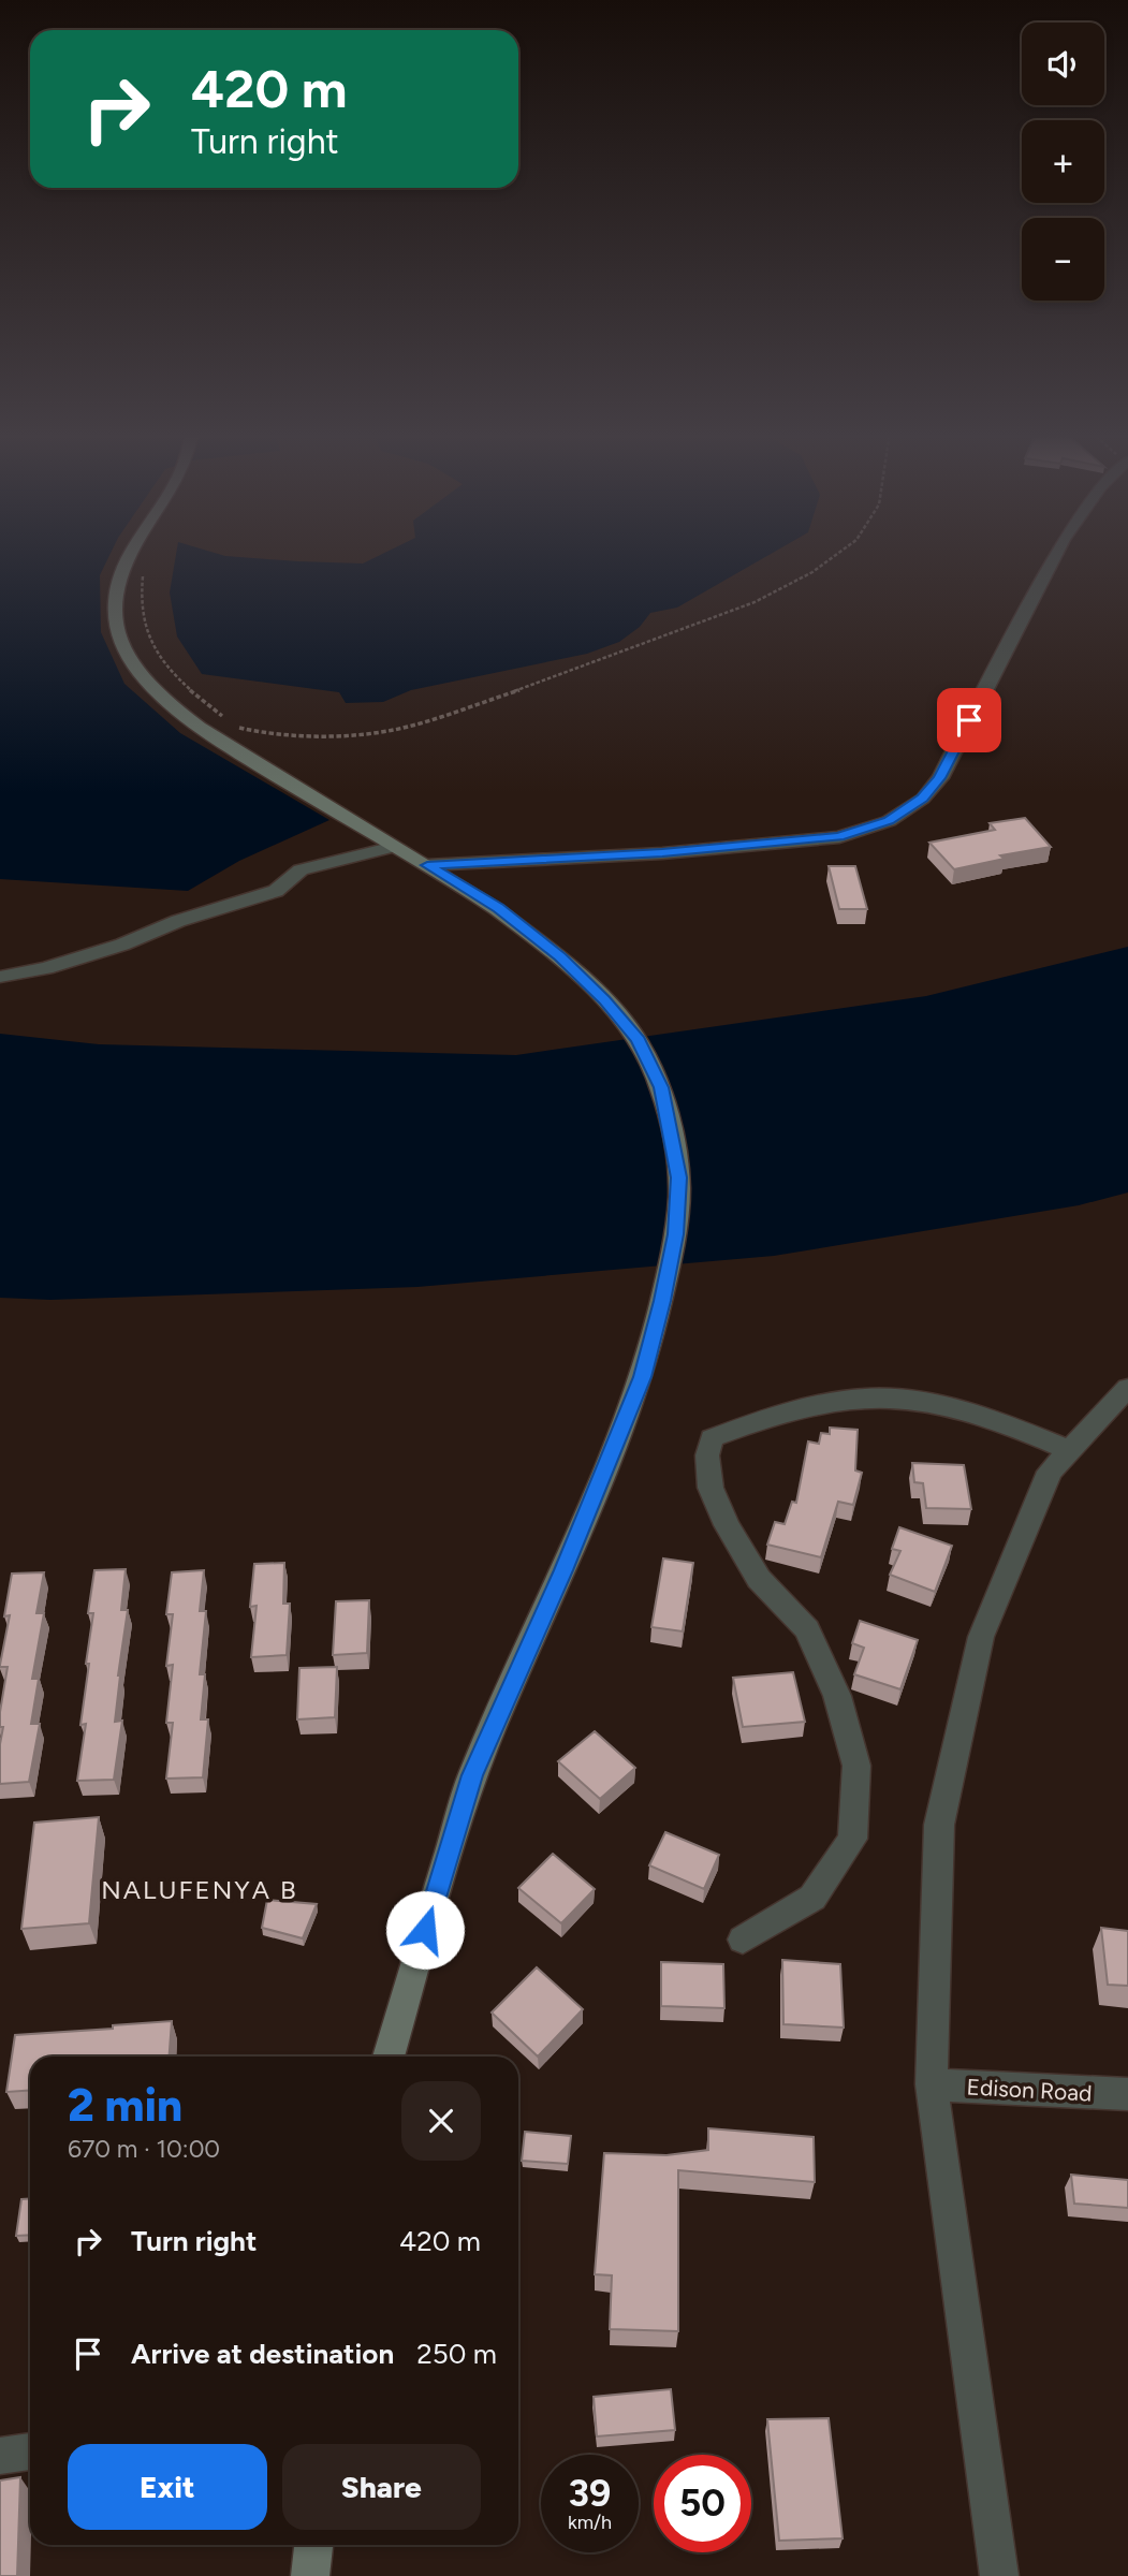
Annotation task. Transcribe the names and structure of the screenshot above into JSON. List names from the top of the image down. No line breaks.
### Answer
{"streets":{"street":["Edison Road"]},"districts":["NALUFENYA B"],"page":{"map_buttons":["+","−"],"turn":["420 m","Turn right"],"heading":["2 min","670 m · 10:00"],"list":[{"name":"Turn right","value":"420 m"},{"name":"Arrive at destination","value":"250 m"}],"buttons":["Exit","Share"],"speed":"39 km/h","limit":"50"}}
